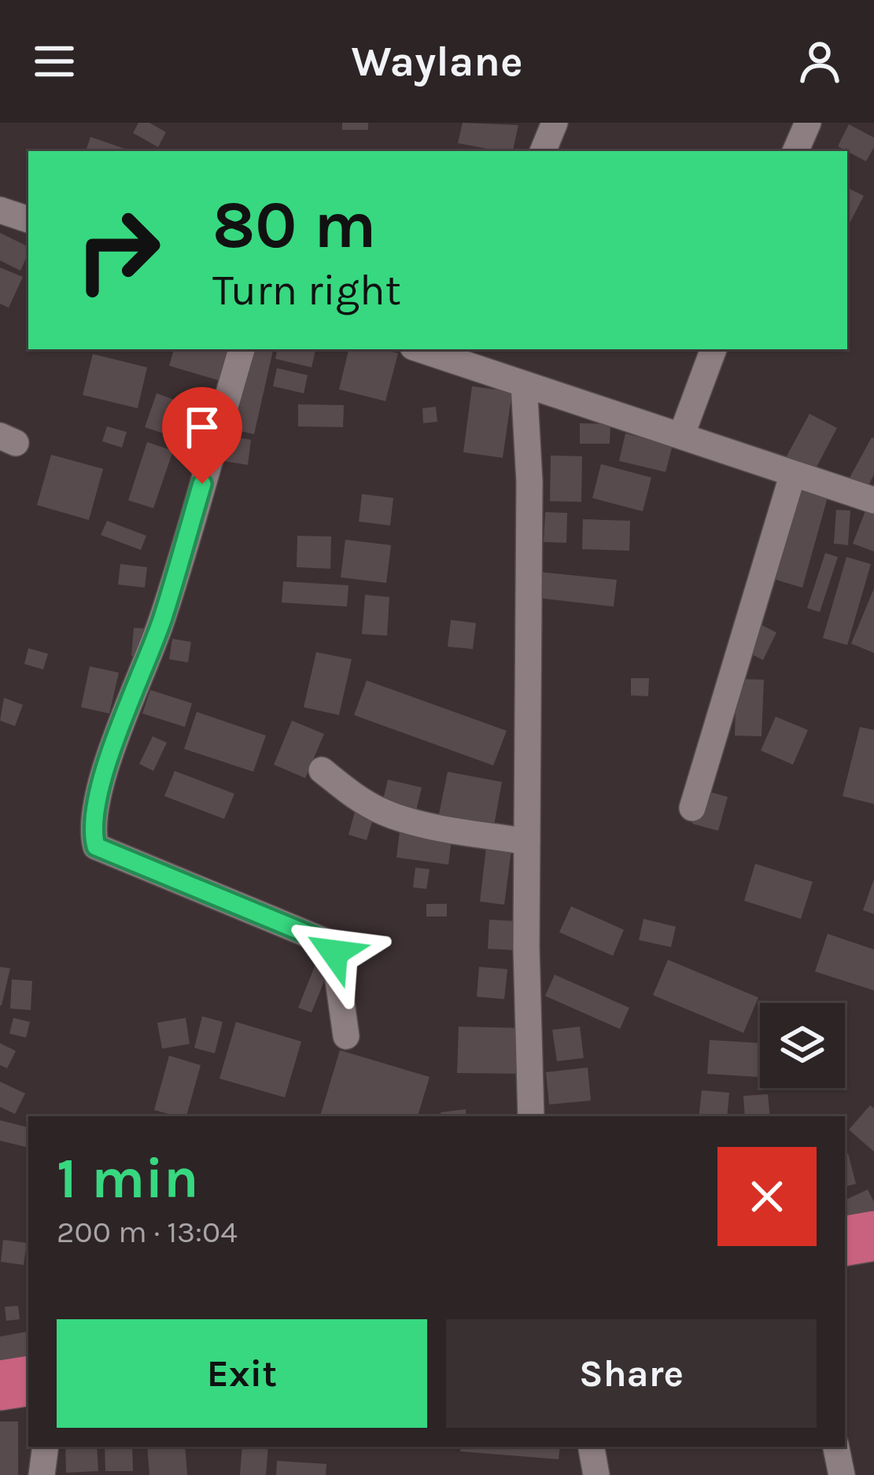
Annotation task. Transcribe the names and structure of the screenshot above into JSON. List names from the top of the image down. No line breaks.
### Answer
{"page":{"header":"Waylane","turn":["80 m","Turn right"],"heading":["1 min","200 m · 13:04"],"buttons":["Exit","Share"]}}
